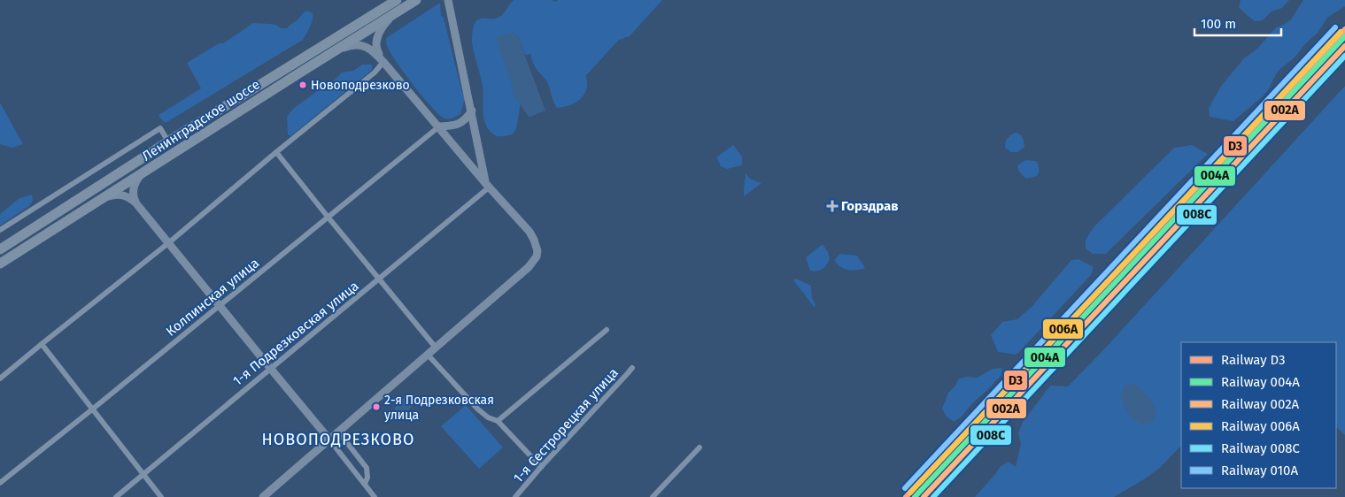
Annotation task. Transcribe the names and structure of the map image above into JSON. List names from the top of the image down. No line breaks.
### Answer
{"streets":{"highway":["Ленинградское шоссе"],"street":["Колпинская улица","1-я Подрезковская улица","1-я Сестрорецкая улица"]},"districts":["НОВОПОДРЕЗКОВО"],"places":{"other":["Новоподрезково","2-я Подрезковская улица"],"health":["Горздрав"]},"lines":["rail line 010А","rail line D3","rail line 006А","rail line 004А","rail line 002А","rail line 008С"],"legend":["Railway D3","Railway 004А","Railway 002А","Railway 006А","Railway 008С","Railway 010А"],"scale_bar":"100 m"}
